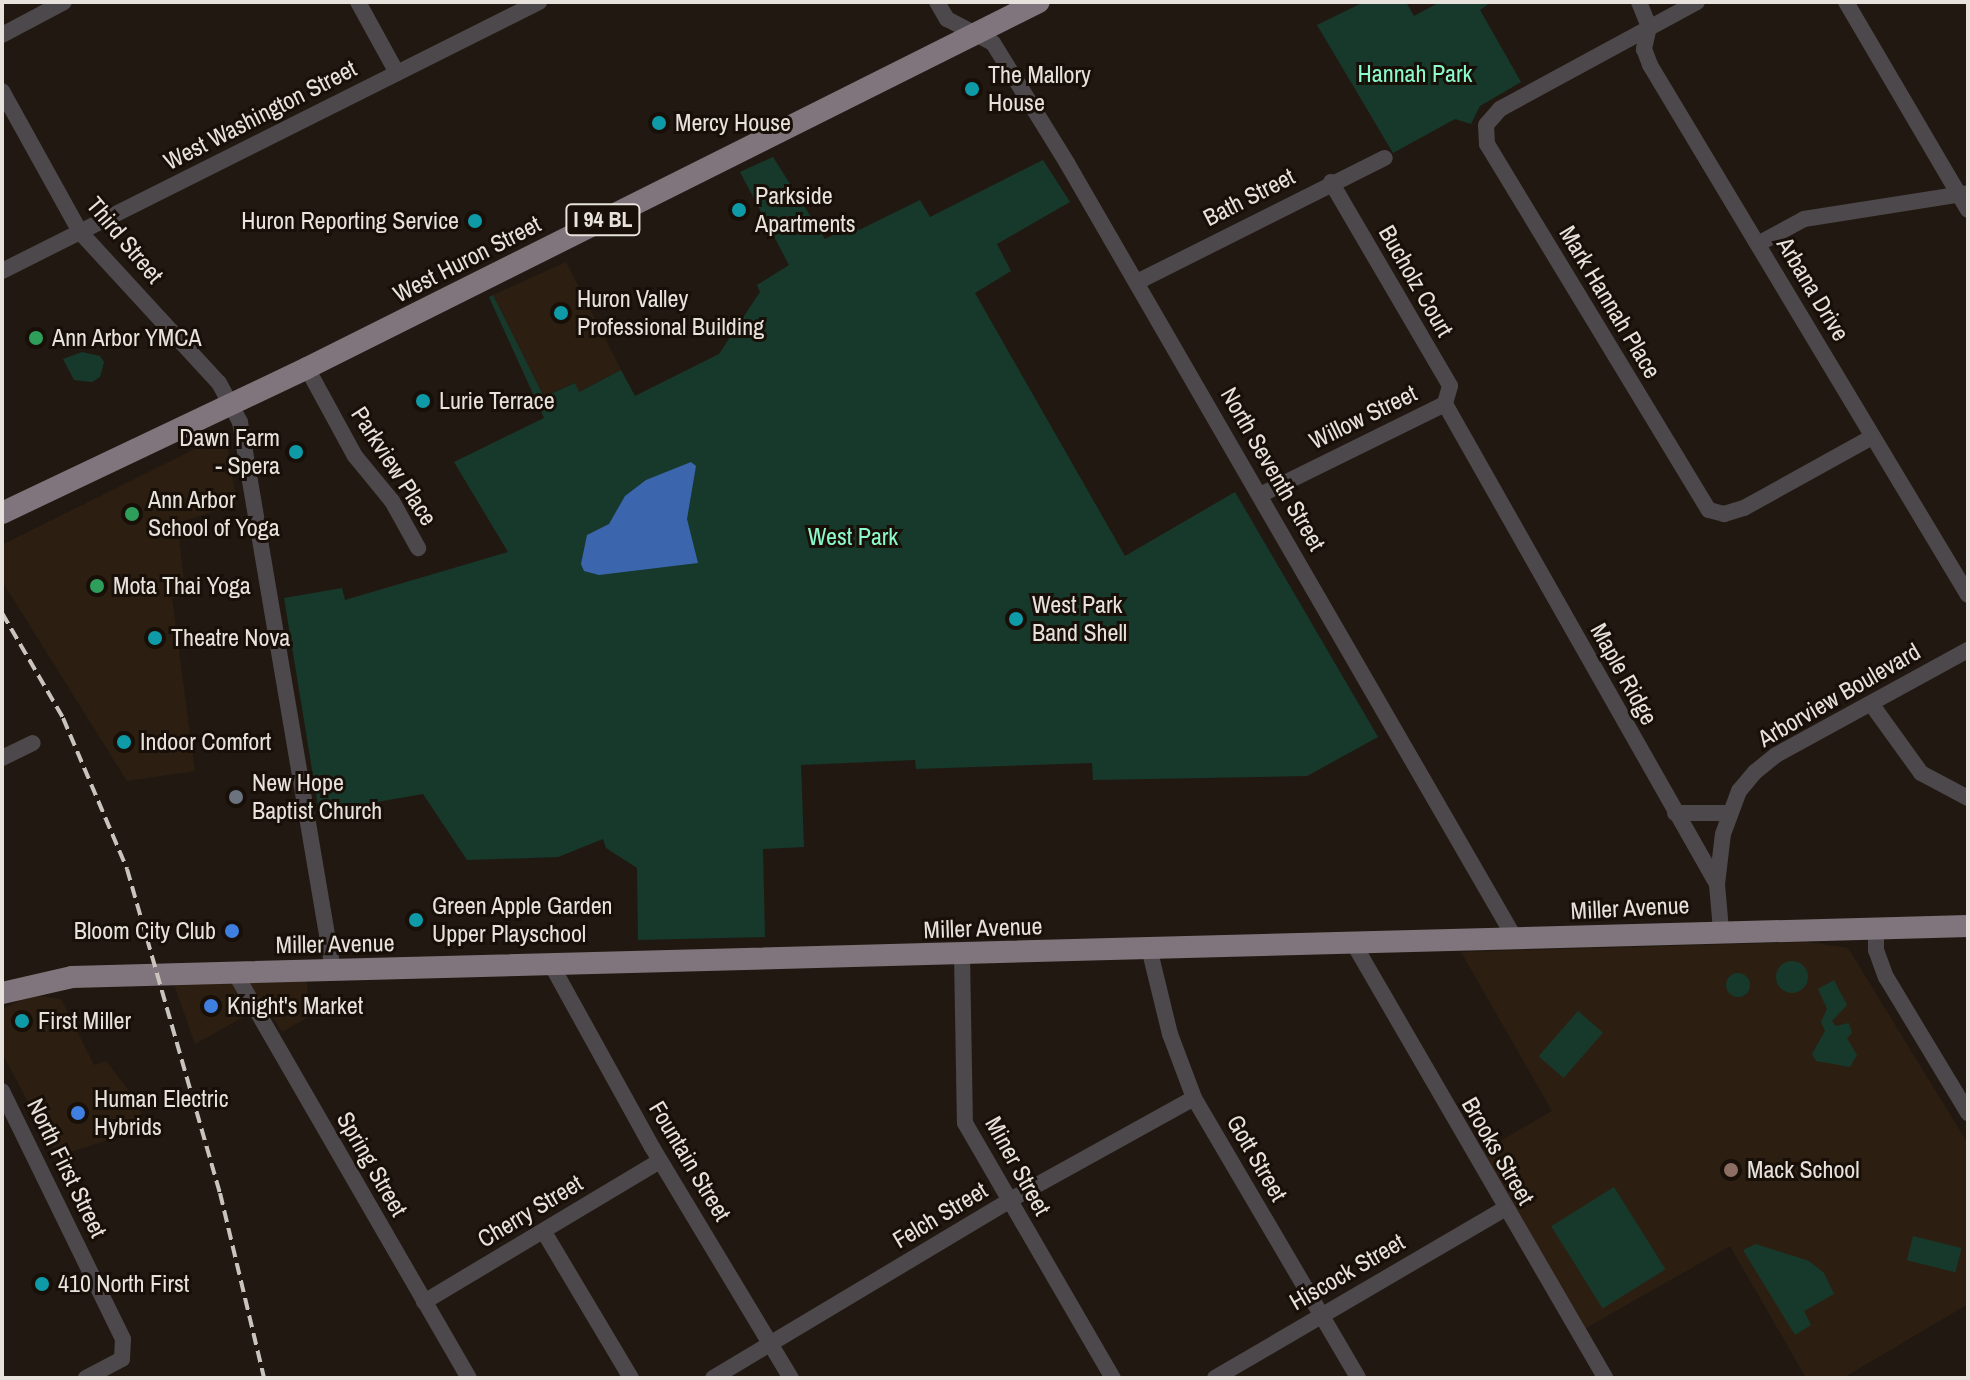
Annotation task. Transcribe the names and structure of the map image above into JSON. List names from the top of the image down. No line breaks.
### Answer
{"streets":{"main road":["I 94 BL","West Huron Street","Miller Avenue"],"street":["West Washington Street","Bath Street","Third Street","Bucholz Court","Arbana Drive","Mark Hannah Place","Willow Street","Parkview Place","North Seventh Street","Maple Ridge","Arborview Boulevard","Brooks Street","Gott Street","Fountain Street","Spring Street","Miner Street","North First Street","Cherry Street","Felch Street","Hiscock Street"]},"crossings":[["West Washington Street","Third Street"],["Bath Street","Bucholz Court"],["Bath Street","North Seventh Street"],["Third Street","West Huron Street"],["Third Street","Miller Avenue"],["West Huron Street","Parkview Place"],["West Huron Street","North Seventh Street"],["Bucholz Court","Willow Street"],["Arbana Drive","Mark Hannah Place"],["Willow Street","North Seventh Street"],["Willow Street","Maple Ridge"],["North Seventh Street","Miller Avenue"],["Maple Ridge","Arborview Boulevard"],["Arborview Boulevard","Miller Avenue"],["Miller Avenue","Brooks Street"],["Miller Avenue","Gott Street"],["Miller Avenue","Fountain Street"],["Miller Avenue","Spring Street"],["Miller Avenue","Miner Street"],["Brooks Street","Hiscock Street"],["Gott Street","Felch Street"],["Gott Street","Hiscock Street"],["Fountain Street","Cherry Street"],["Fountain Street","Felch Street"],["Spring Street","Cherry Street"],["Miner Street","Felch Street"]],"parks":["Hannah Park","West Park"],"places":["The Mallory House","Mercy House","Parkside Apartments","Huron Reporting Service","Huron Valley Professional Building","Ann Arbor YMCA","Lurie Terrace","Dawn Farm - Spera","Ann Arbor School of Yoga","Mota Thai Yoga","West Park Band Shell","Theatre Nova","Indoor Comfort","New Hope Baptist Church","Green Apple Garden Upper Playschool","Bloom City Club","Knight's Market","First Miller","Human Electric Hybrids","Mack School","410 North First"]}
